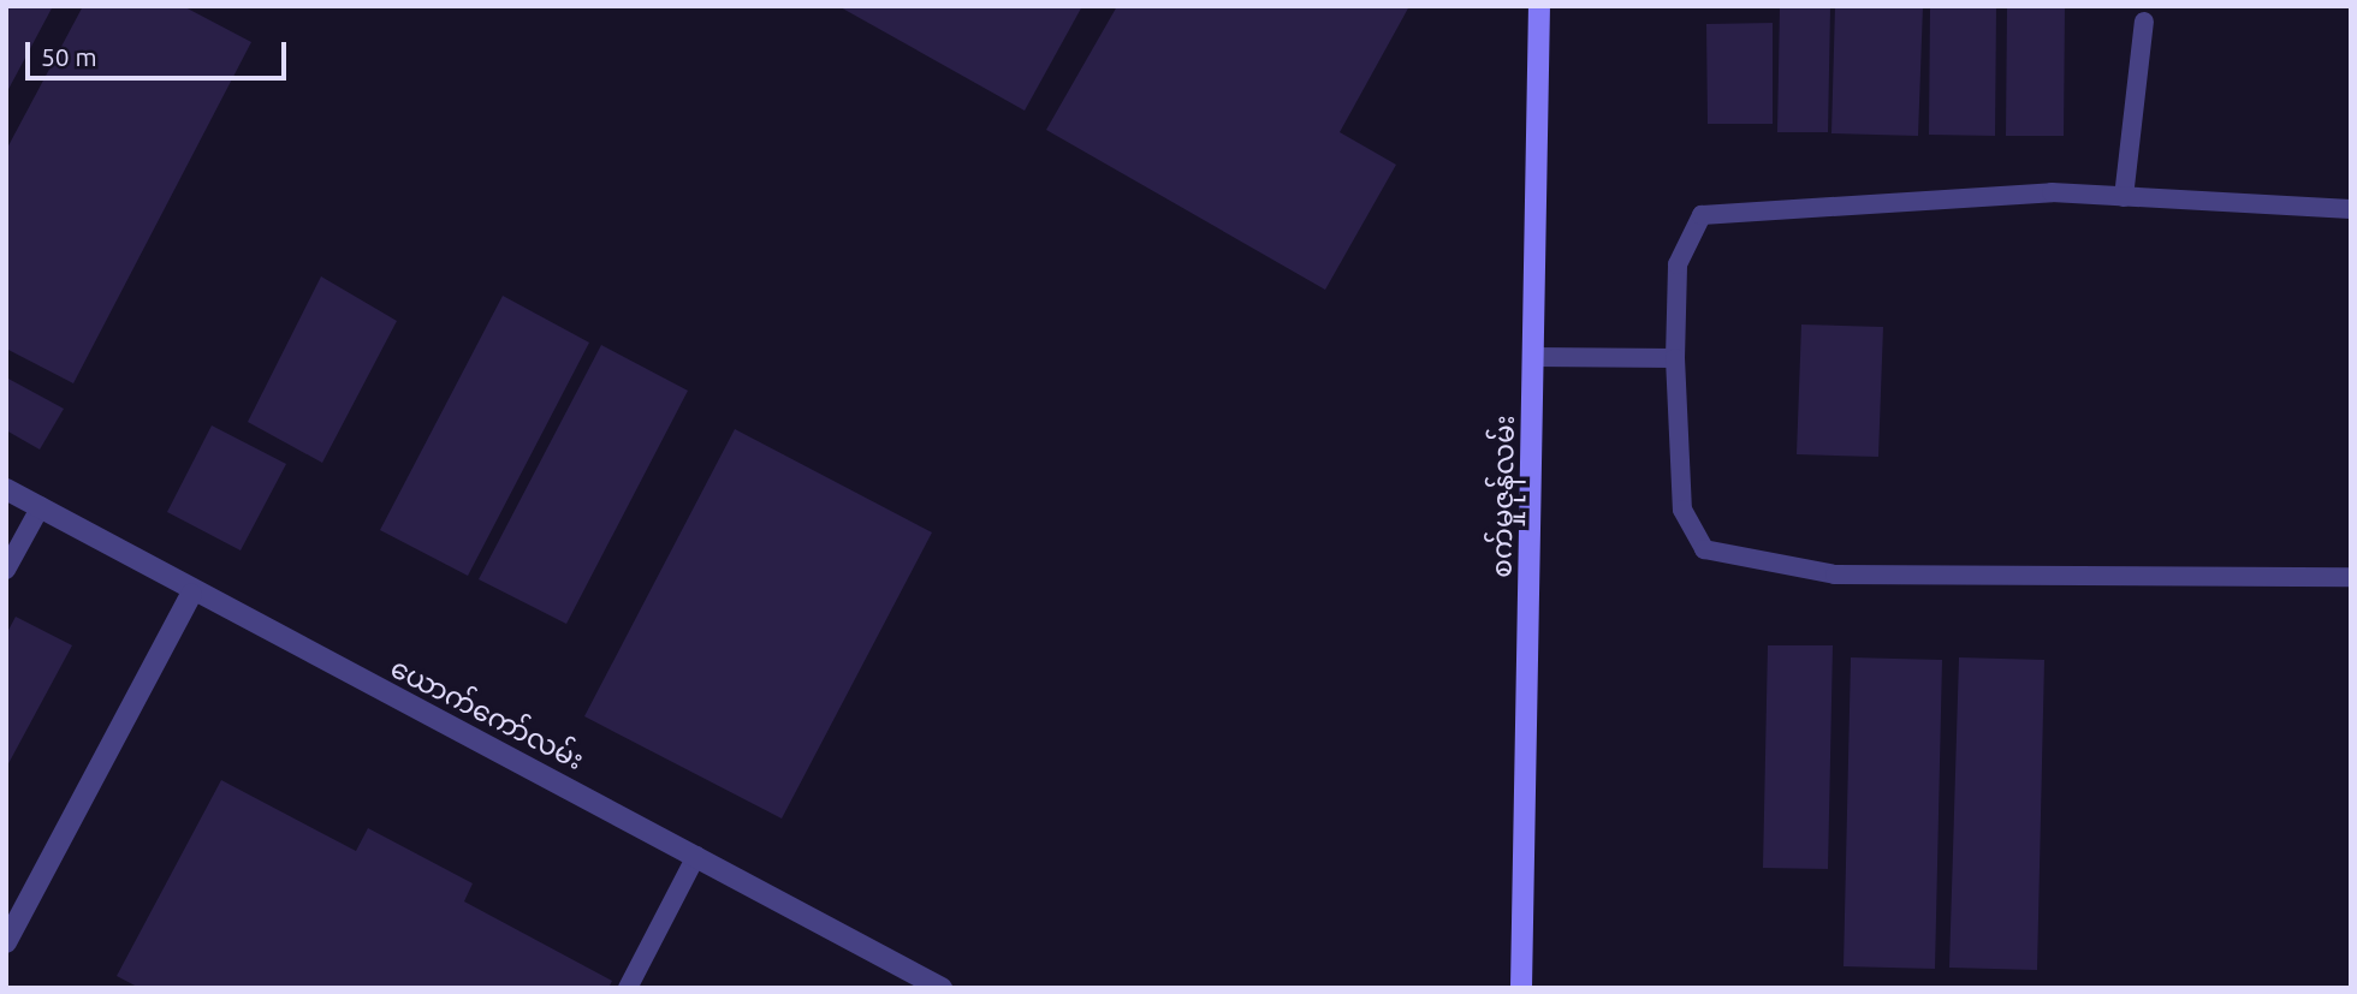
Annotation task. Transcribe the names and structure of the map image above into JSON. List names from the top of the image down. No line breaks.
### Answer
{"streets":{"street":["စက်မှုဇုန်လမ်း","ယောက်ကော်လမ်း"]},"scale_bar":"50 m"}
